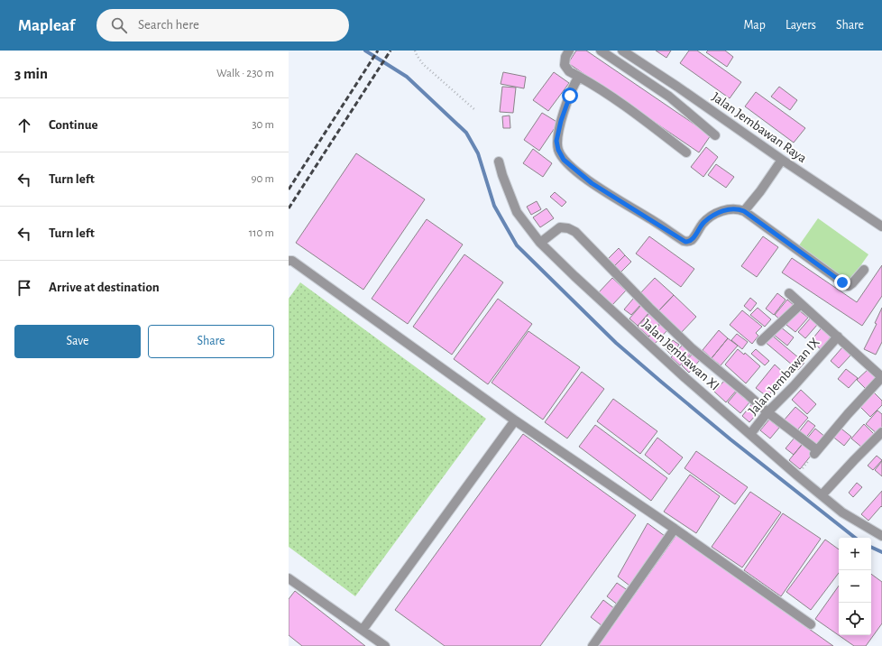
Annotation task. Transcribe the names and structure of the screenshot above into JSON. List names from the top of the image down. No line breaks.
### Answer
{"streets":{"street":["Jalan Jembawan Raya","Jalan Jembawan XI","Jalan Jembawan IX"]},"crossings":[["Jalan Jembawan XI","Jalan Jembawan IX"]],"page":{"header":"Mapleaf","search":"Search here","nav":["Map","Layers","Share"],"heading":["3 min","Walk · 230 m"],"list":[["Continue","30 m"],["Turn left","90 m"],["Turn left","110 m"],"Arrive at destination"],"buttons":["Save","Share"],"map_buttons":["+","−"]}}
